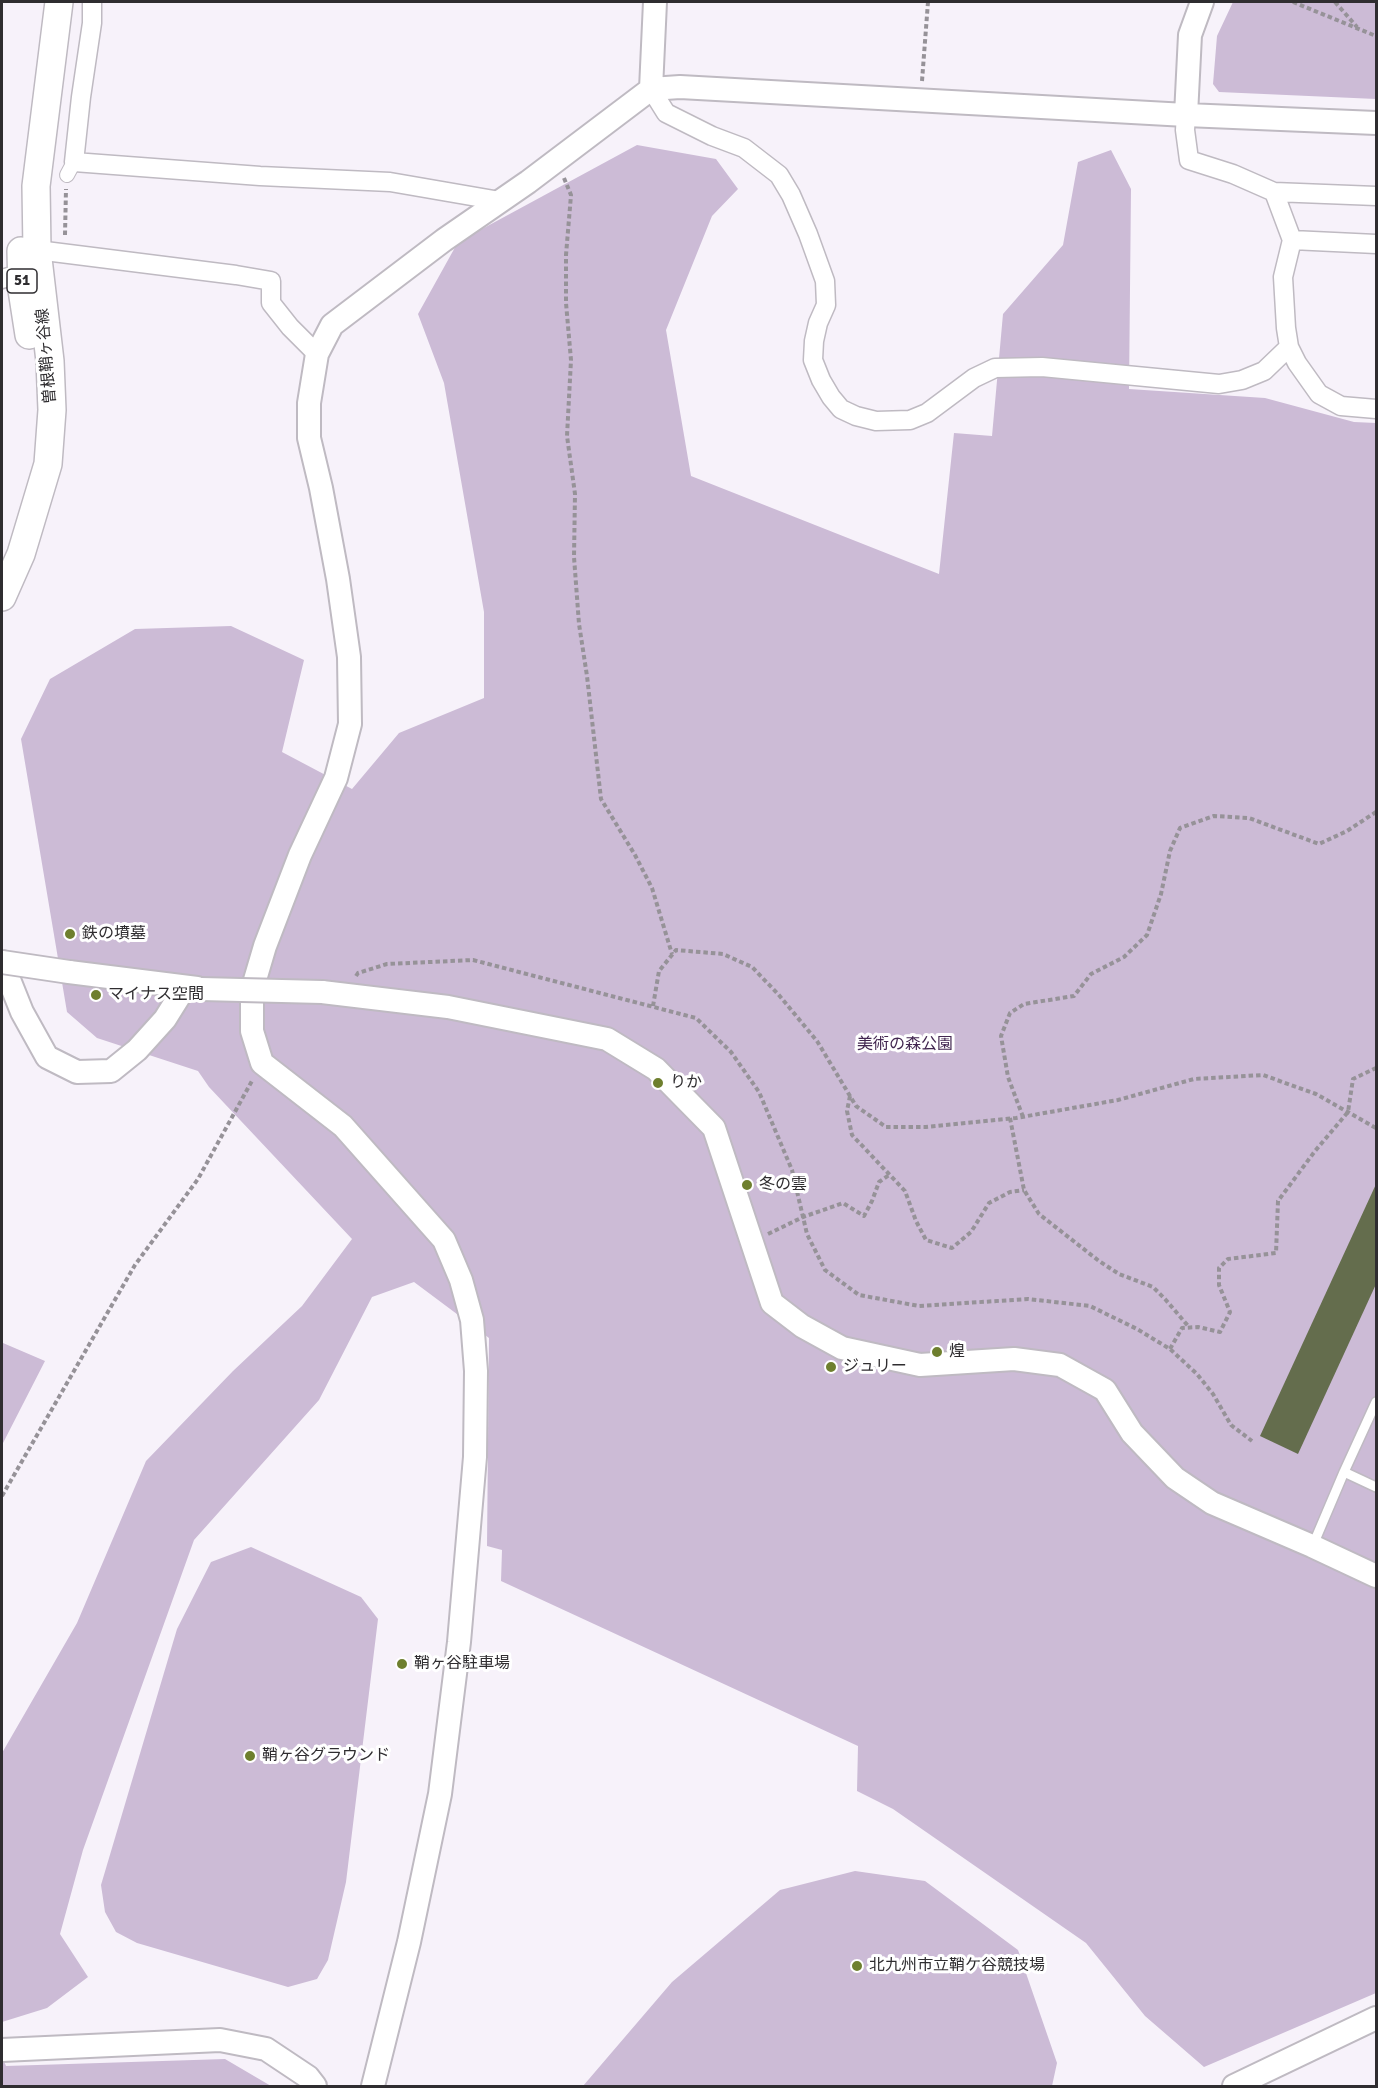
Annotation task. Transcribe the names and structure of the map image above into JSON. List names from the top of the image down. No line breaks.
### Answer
{"streets":{"main road":["51","曽根鞘ヶ谷線"]},"parks":["美術の森公園"],"places":["鉄の墳墓","マイナス空間","りか","冬の雲","煌","ジュリー","鞘ヶ谷駐車場","鞘ヶ谷グラウンド","北九州市立鞘ケ谷競技場"]}
